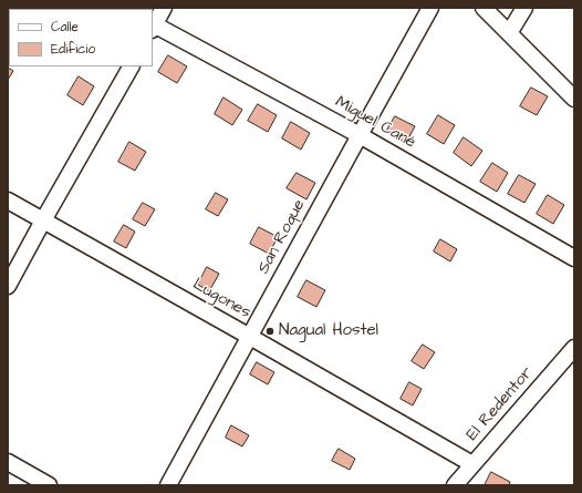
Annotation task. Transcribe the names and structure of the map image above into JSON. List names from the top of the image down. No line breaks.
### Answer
{"streets":{"street":["Miguel Cané","San Roque","Lugones","El Redentor"]},"crossings":[["Miguel Cané","San Roque"],["San Roque","Lugones"],["Lugones","El Redentor"]],"places":["Nagual Hostel"],"legend":["Calle","Edificio"]}
